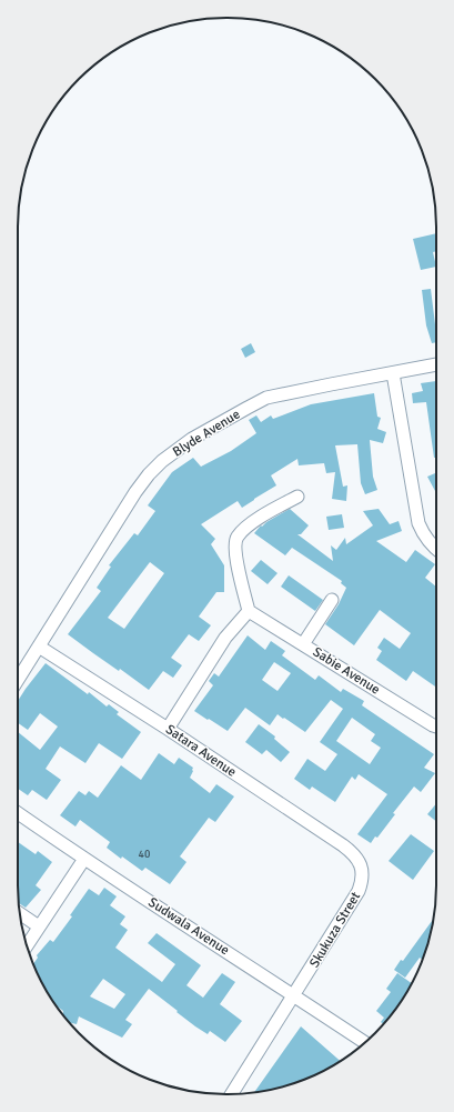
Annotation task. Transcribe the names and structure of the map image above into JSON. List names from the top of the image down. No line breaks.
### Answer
{"streets":{"street":["Blyde Avenue","Sabie Avenue","Satara Avenue","Sudwala Avenue","Skukuza Street"]},"crossings":[["Blyde Avenue","Satara Avenue"],["Satara Avenue","Skukuza Street"],["Sudwala Avenue","Skukuza Street"]],"house_numbers":["40"]}
